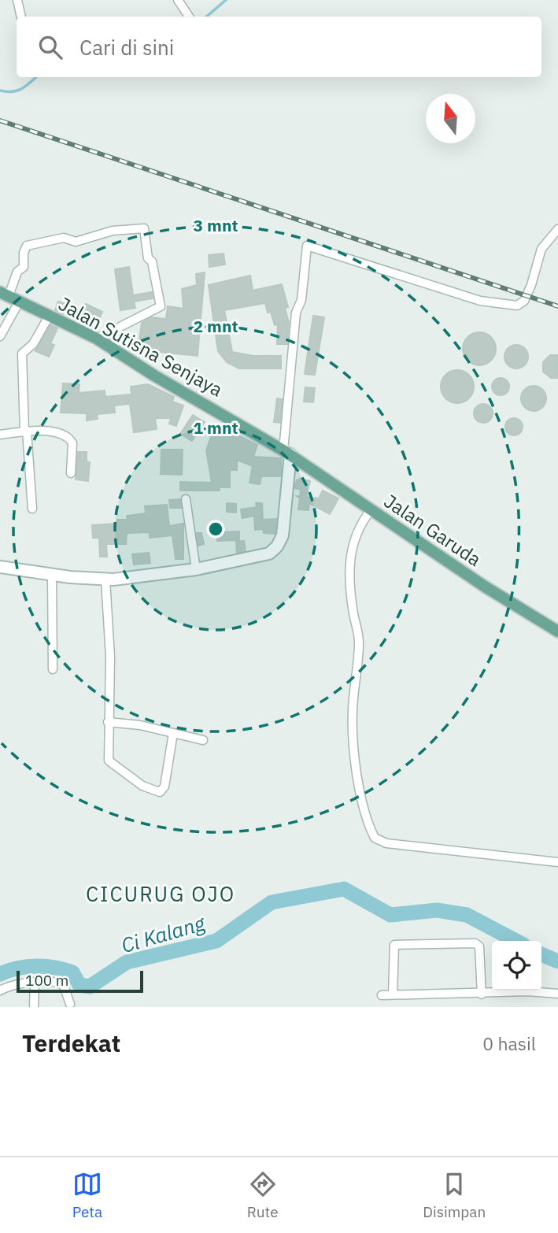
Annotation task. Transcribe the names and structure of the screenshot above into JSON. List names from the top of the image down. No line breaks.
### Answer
{"streets":{"main road":["Jalan Sutisna Senjaya","Jalan Garuda"]},"crossings":[["Jalan Sutisna Senjaya","Jalan Garuda"]],"districts":["CICURUG OJO"],"water":["Ci Kalang"],"scale_bar":"100 m","north":"top","page":{"search":"Cari di sini","scale":"100 m","heading":["Terdekat","0 hasil"],"nav":["Peta","Rute","Disimpan"]},"rings":["3 mnt","2 mnt","1 mnt"]}
